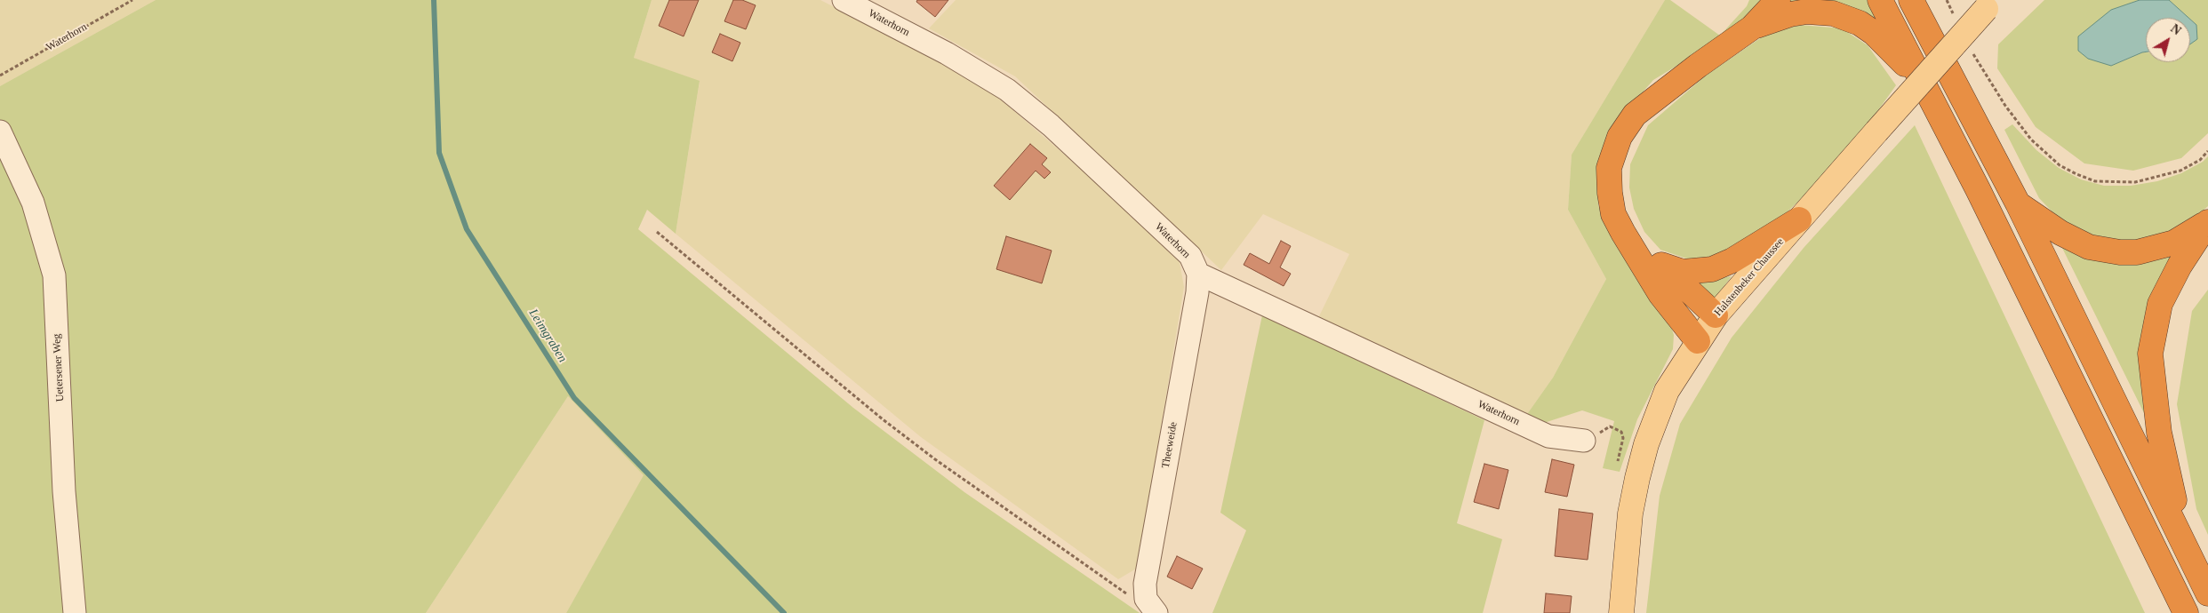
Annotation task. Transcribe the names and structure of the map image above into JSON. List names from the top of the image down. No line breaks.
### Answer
{"streets":{"main road":["Halstenbeker Chaussee"],"street":["Waterhorn","Uetersener Weg","Theeweide"]},"crossings":[["Waterhorn","Theeweide"]],"water":["Leimgraben"],"north":"top right"}
